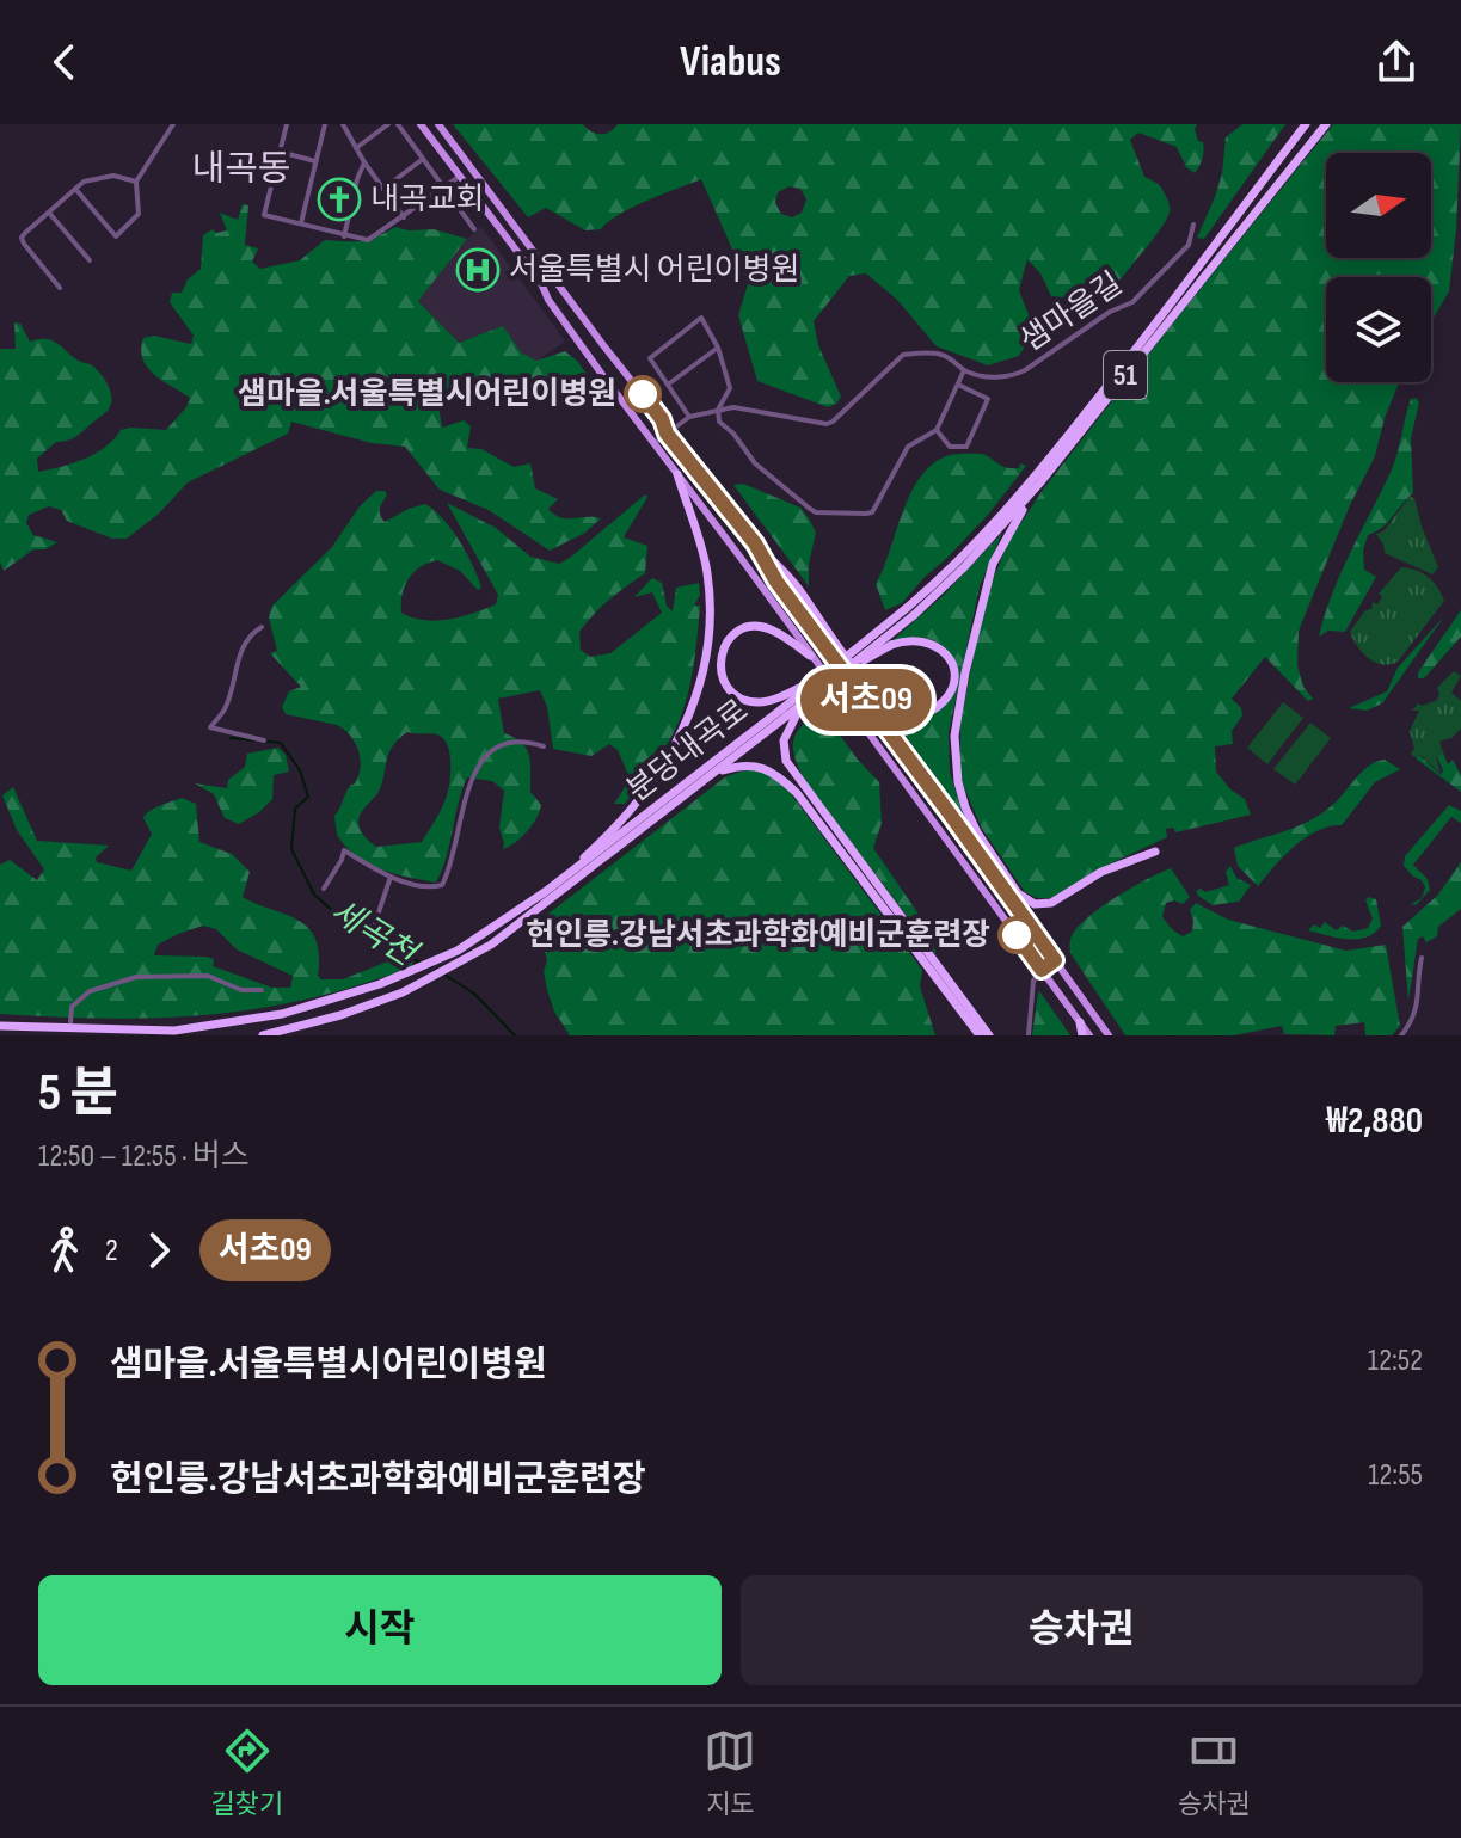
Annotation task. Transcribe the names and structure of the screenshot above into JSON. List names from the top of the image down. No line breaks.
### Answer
{"streets":{"highway":["51","분당내곡로"],"street":["샘마을길"]},"districts":["내곡동"],"water":["세곡천"],"places":{"church":["내곡교회"],"hospital":["서울특별시 어린이병원"],"other":["샘마을.서울특별시어린이병원","헌인릉.강남서초과학화예비군훈련장"]},"lines":["bus line 서초09"],"north":"right","page":{"header":"Viabus","on_map":"서초09","heading":["5 분","12:50 – 12:55 · 버스","₩2,880"],"legs":["2","서초09"],"list":[{"name":"샘마을.서울특별시어린이병원","value":"12:52"},{"name":"헌인릉.강남서초과학화예비군훈련장","value":"12:55"}],"buttons":["시작","승차권"],"tabs":["길찾기","지도","승차권"]}}
